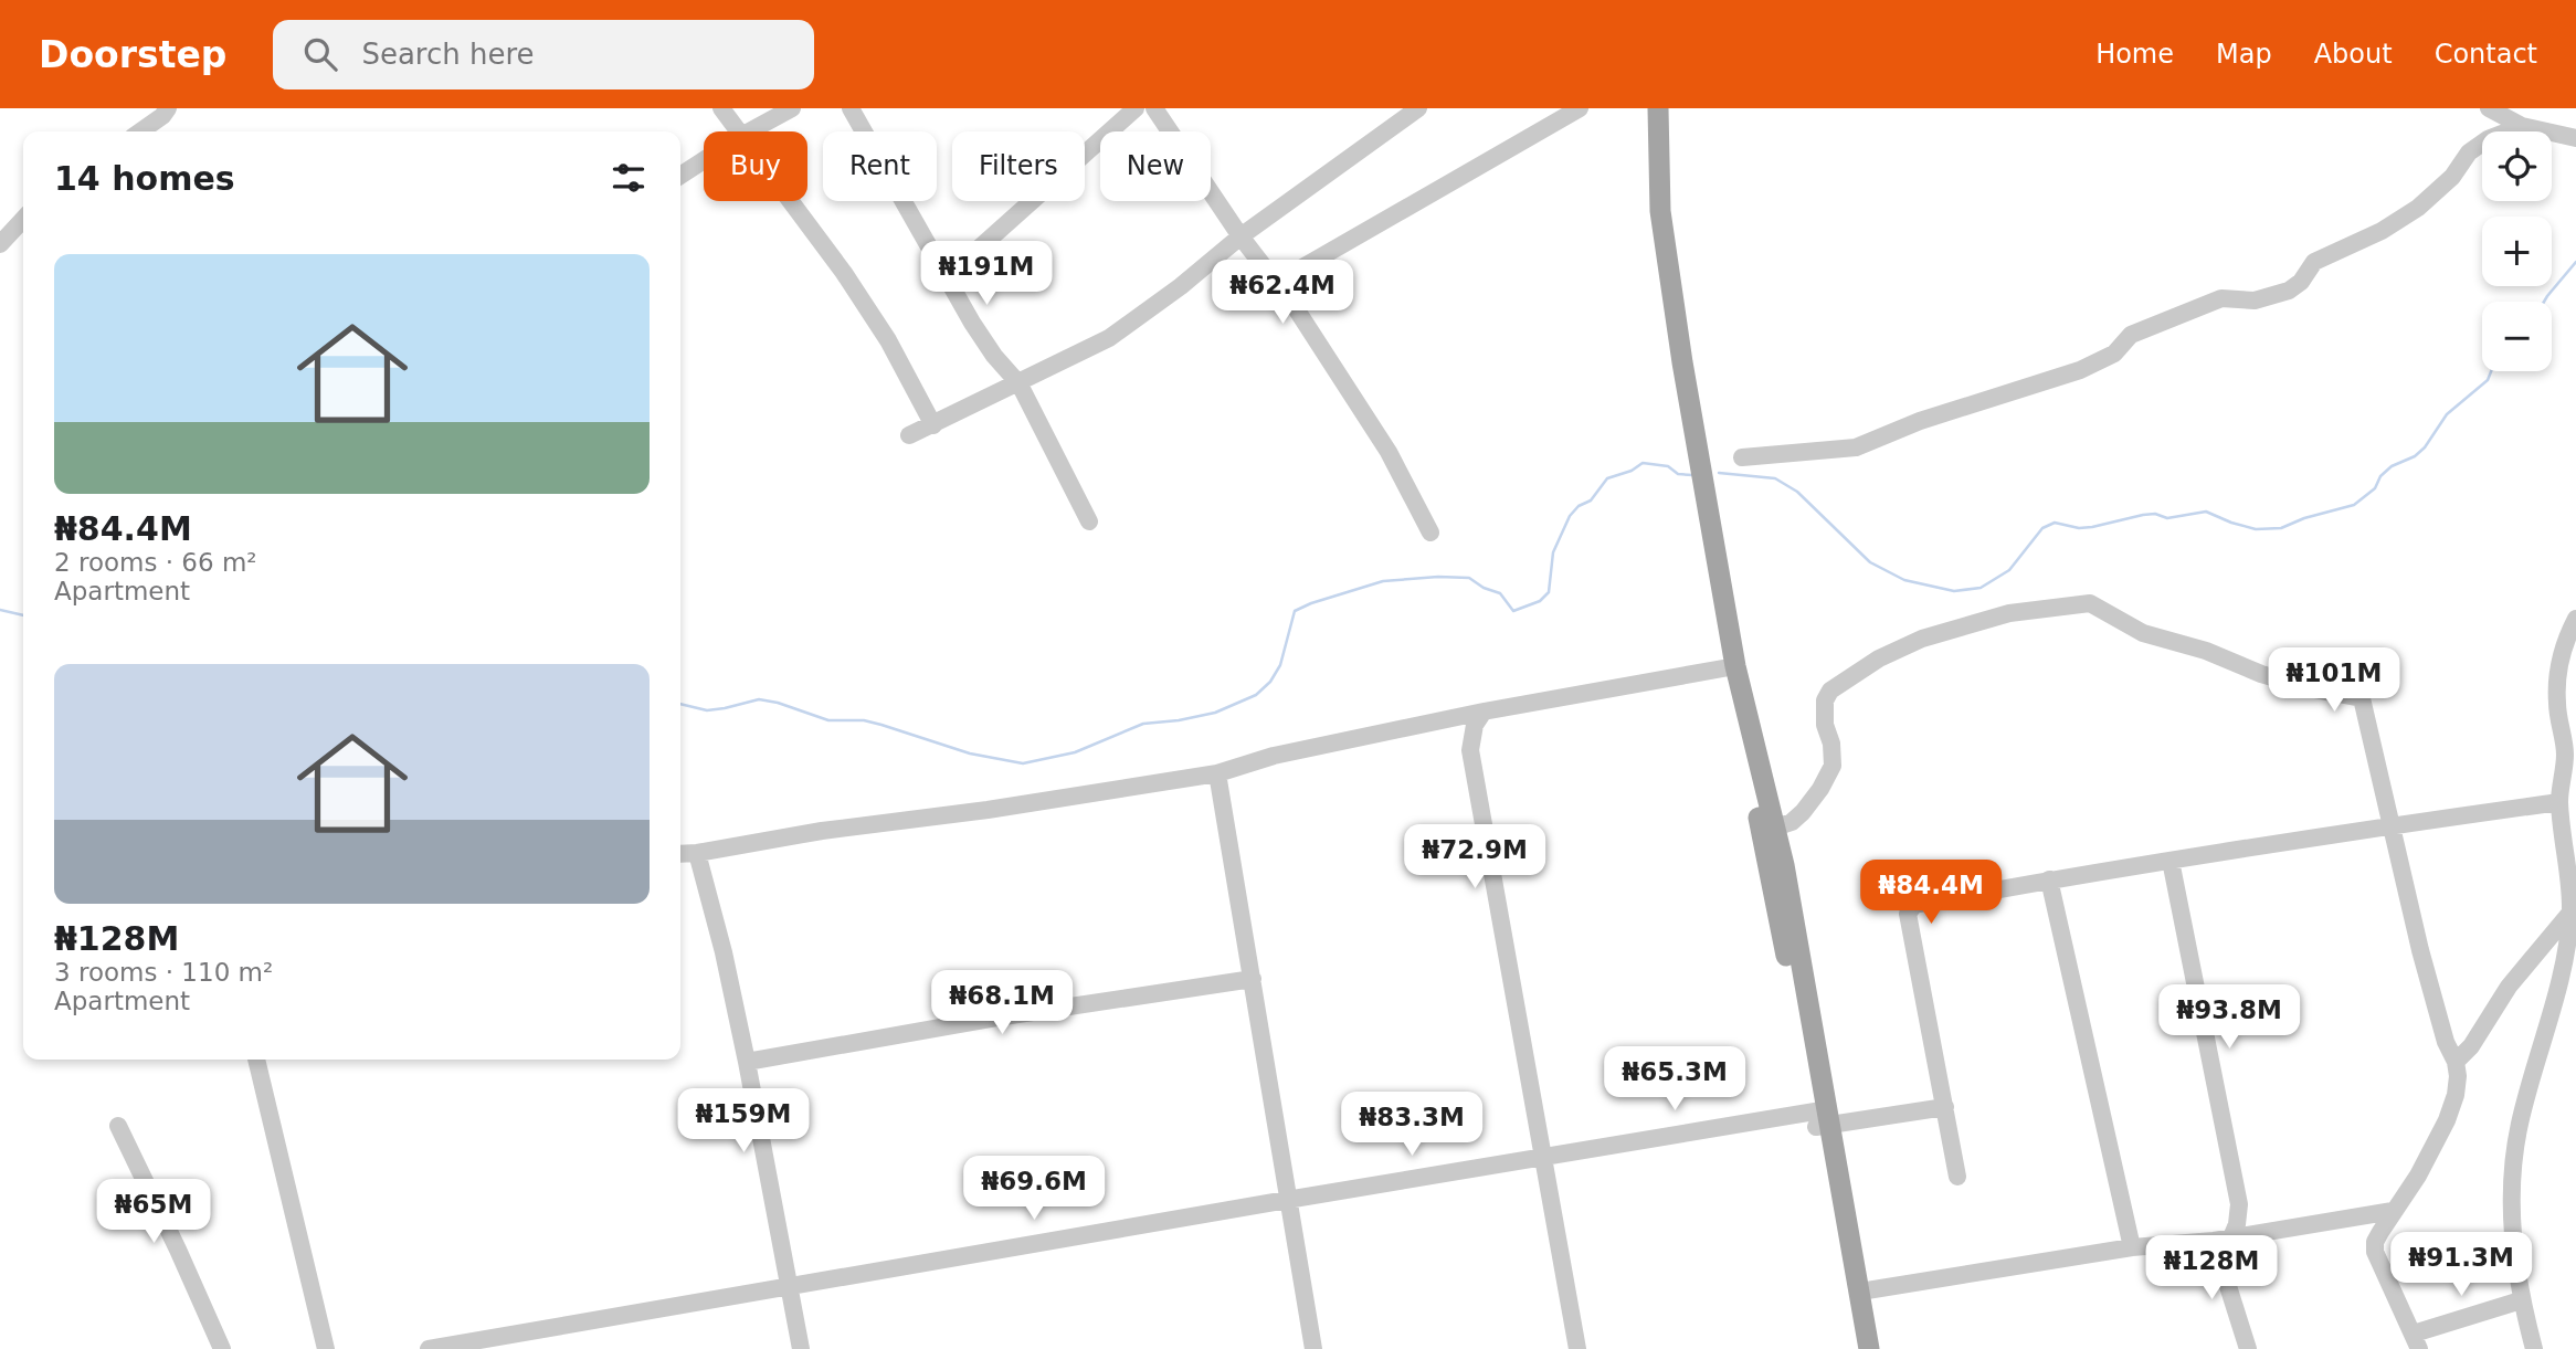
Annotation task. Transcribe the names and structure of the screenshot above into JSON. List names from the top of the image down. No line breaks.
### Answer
{"page":{"header":"Doorstep","search":"Search here","nav":["Home","Map","About","Contact"],"map_buttons":["+","−"],"chip":["Buy","Rent","Filters","New"],"heading":"14 homes","list":[{"name":"₦84.4M","note":"2 rooms · 66 m² · Apartment"},{"name":"₦128M","note":"3 rooms · 110 m² · Apartment"}],"price":["₦191M","₦62.4M","₦101M","₦72.9M","₦84.4M","₦68.1M","₦93.8M","₦65.3M","₦159M","₦83.3M","₦69.6M","₦65M","₦91.3M","₦128M"]}}
